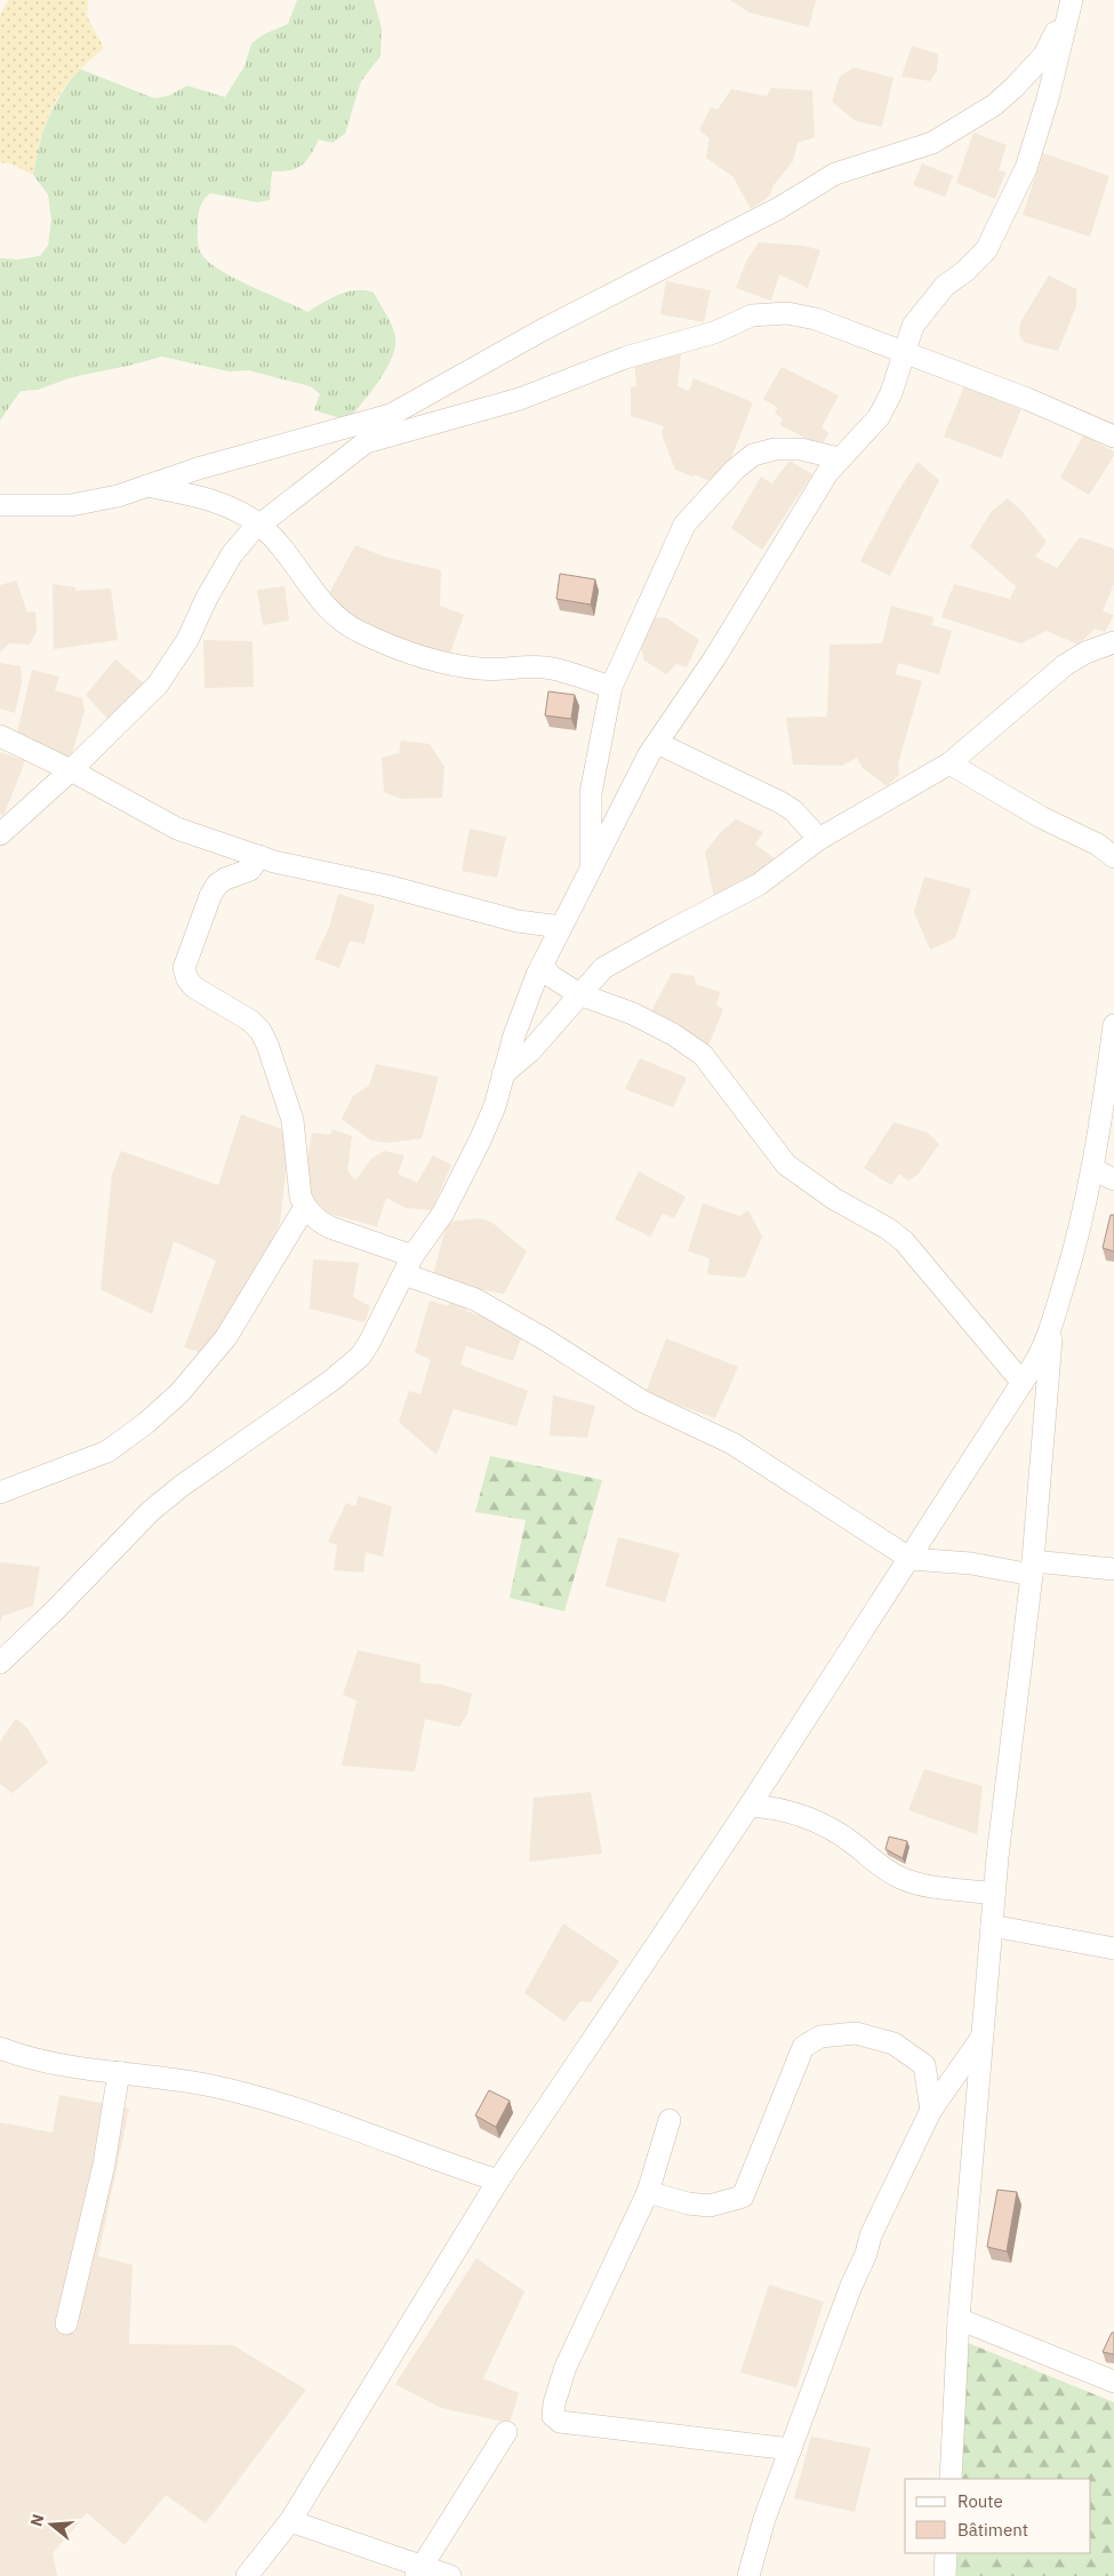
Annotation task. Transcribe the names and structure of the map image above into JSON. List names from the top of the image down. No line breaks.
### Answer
{"legend":["Route","Bâtiment"],"north":"left"}
